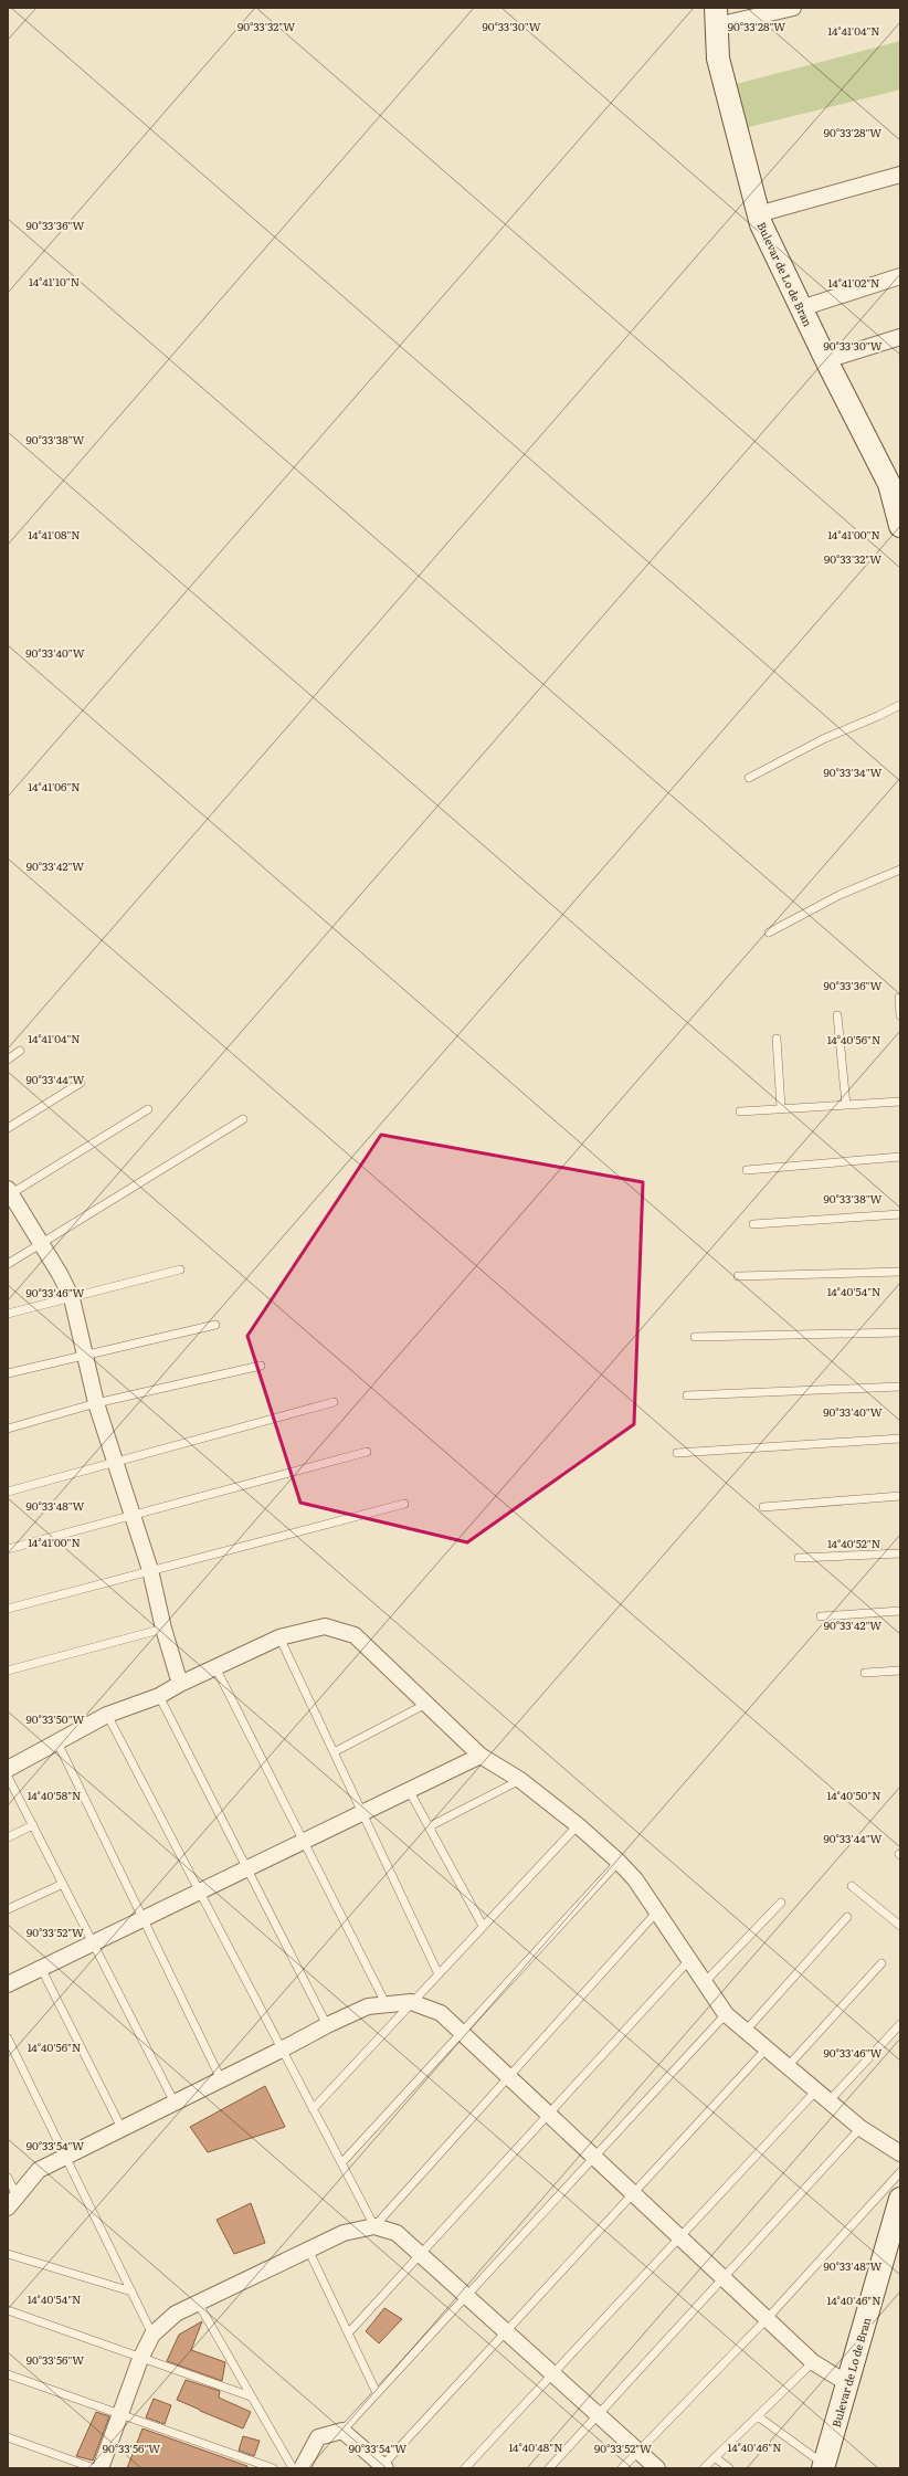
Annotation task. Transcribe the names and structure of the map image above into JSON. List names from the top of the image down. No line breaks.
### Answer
{"streets":{"street":["Bulevar de Lo de Bran"]},"coordinates":["90°33'32\"W","90°33'28\"W","90°33'30\"W","14°41'04\"N","90°33'36\"W","14°41'10\"N","14°41'02\"N","90°33'38\"W","14°41'08\"N","14°41'00\"N","90°33'40\"W","90°33'34\"W","14°41'06\"N","90°33'42\"W","14°40'56\"N","90°33'44\"W","14°40'54\"N","90°33'46\"W","90°33'48\"W","14°40'52\"N","90°33'50\"W","14°40'58\"N","14°40'50\"N","90°33'52\"W","90°33'54\"W","14°40'46\"N","90°33'56\"W","14°40'48\"N"]}
